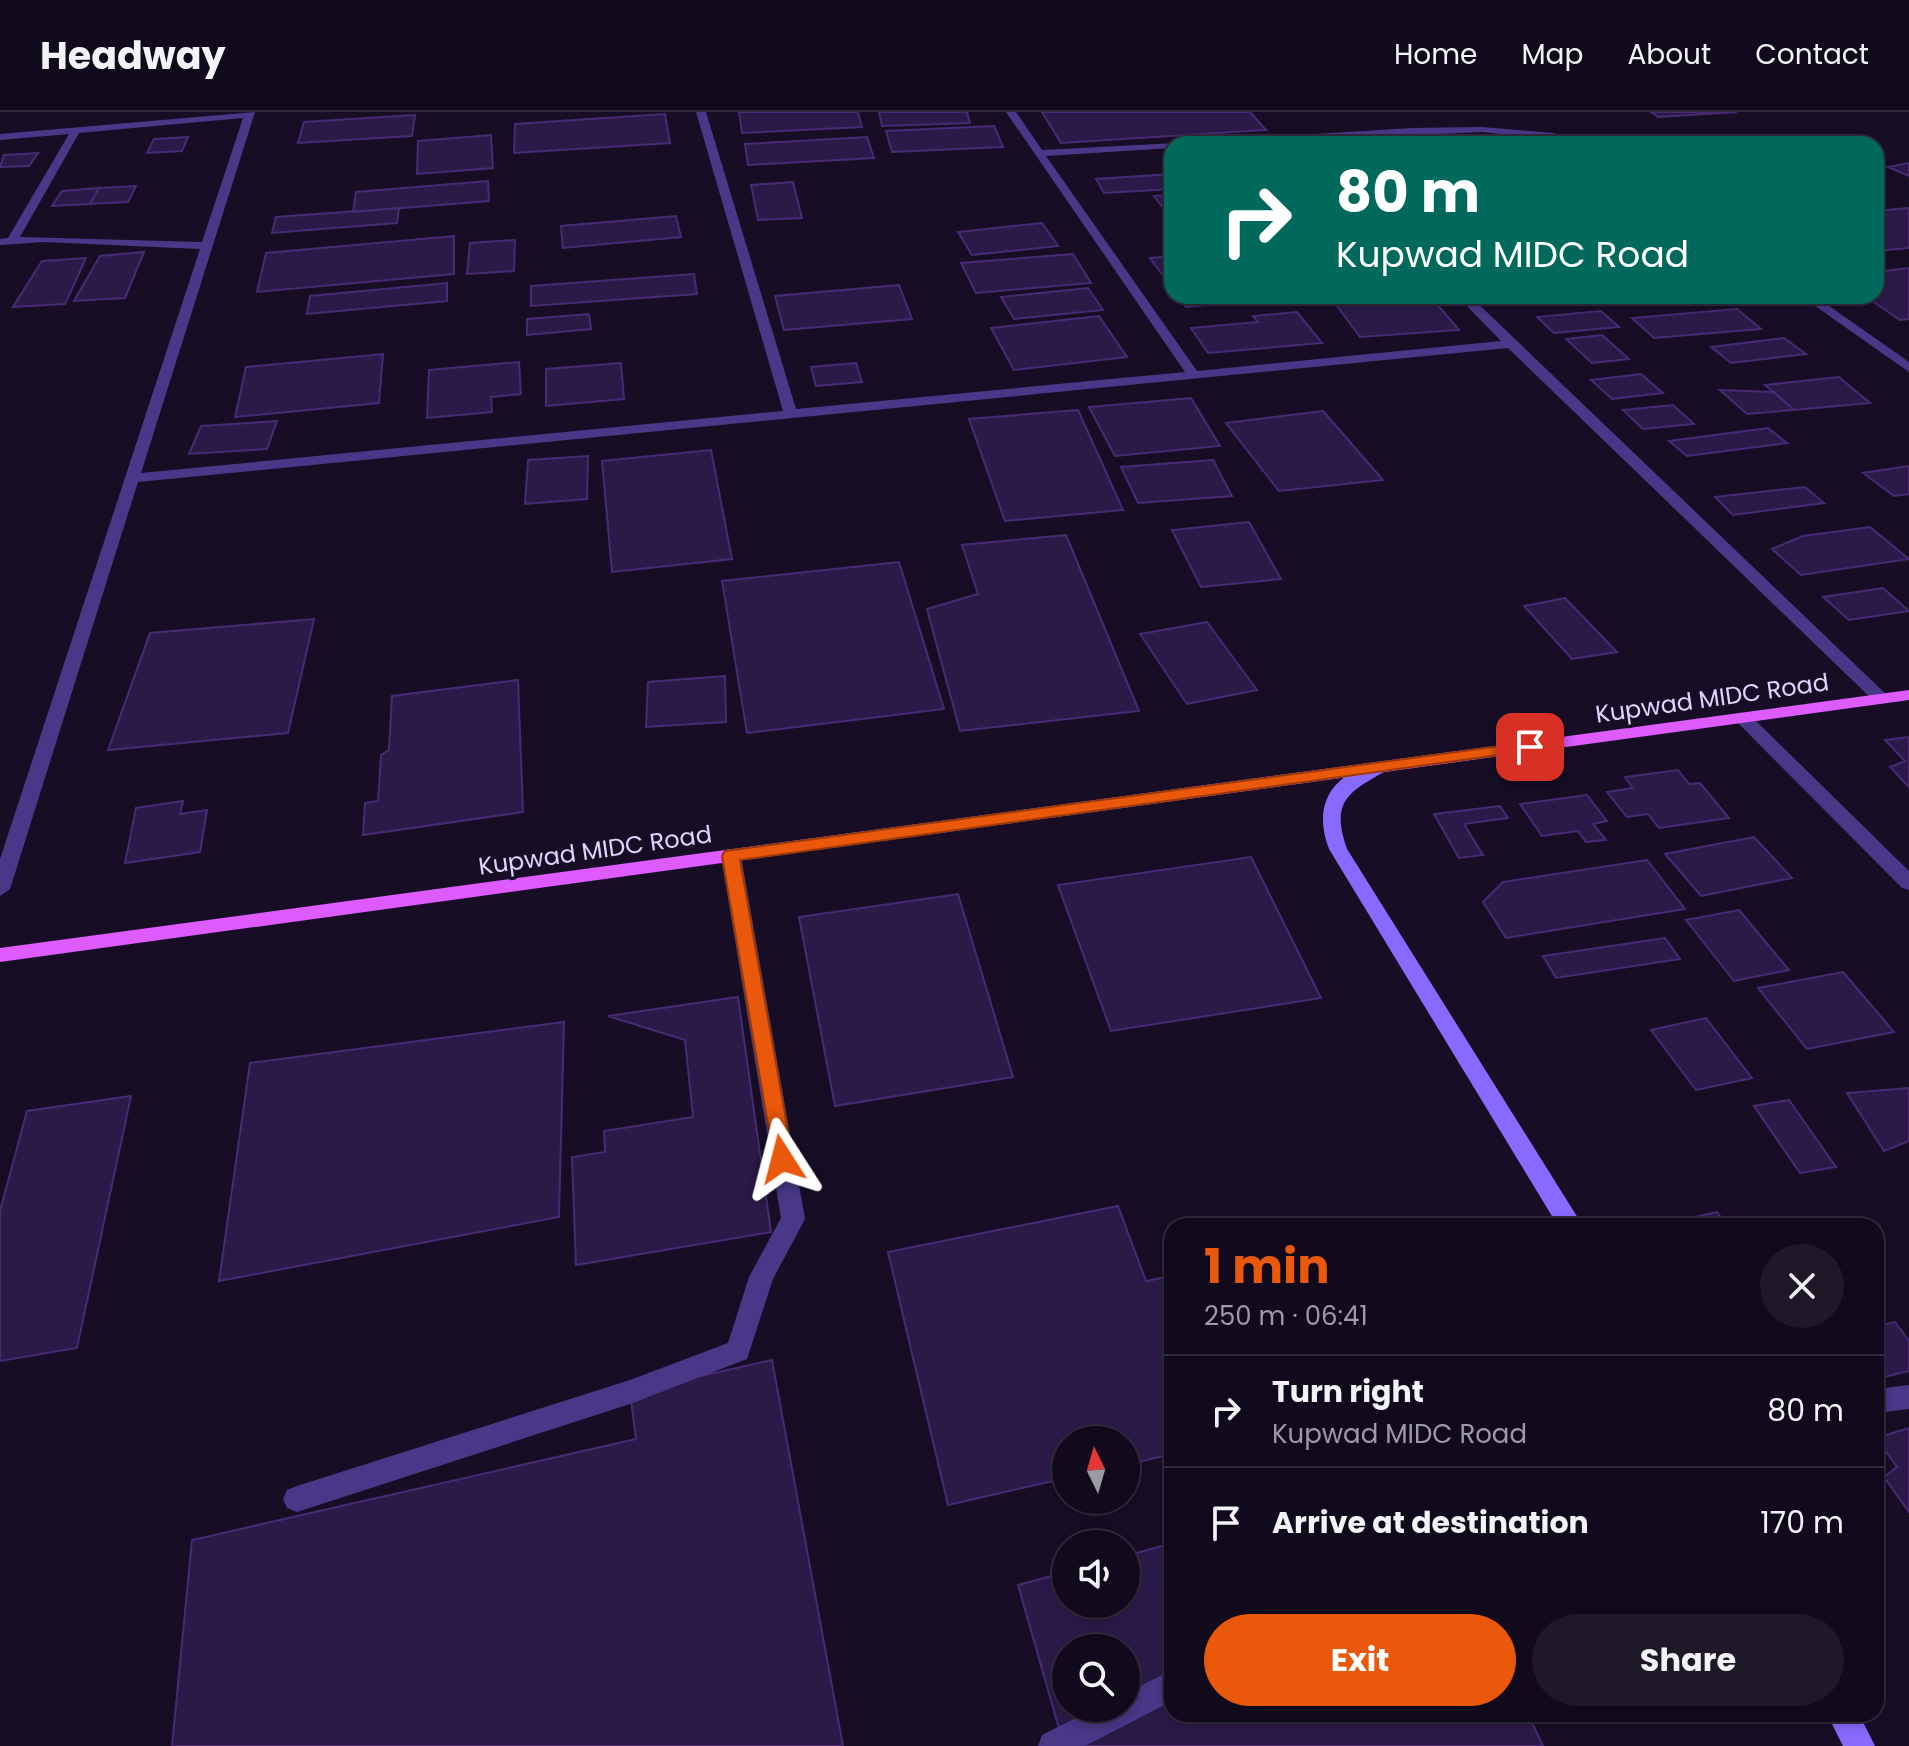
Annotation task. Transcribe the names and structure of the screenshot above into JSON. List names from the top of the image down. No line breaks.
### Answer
{"streets":{"main road":["Kupwad MIDC Road"]},"north":"top","page":{"header":"Headway","nav":["Home","Map","About","Contact"],"turn":["80 m","Kupwad MIDC Road"],"heading":["1 min","250 m · 06:41"],"list":[{"name":"Turn right","note":"Kupwad MIDC Road","value":"80 m"},{"name":"Arrive at destination","value":"170 m"}],"buttons":["Exit","Share"]}}
